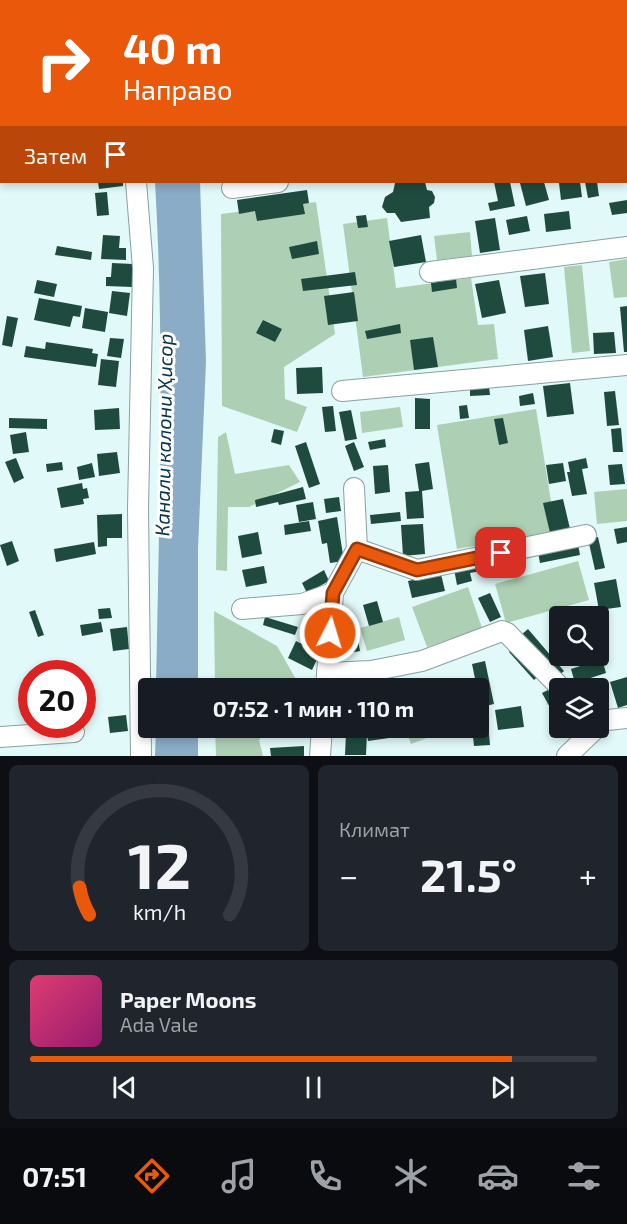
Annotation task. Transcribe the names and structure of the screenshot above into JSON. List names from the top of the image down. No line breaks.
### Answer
{"water":["Канали калони Ҳисор"],"page":{"turn":["40 m","Направо"],"then":"Затем","limit":"20","trip":"07:52 · 1 мин · 110 m","tile":"Климат","heat":["−","21.5°","+"],"song":["Paper Moons","Ada Vale"],"tabs":"07:51","gauge":["12","km/h"]}}
